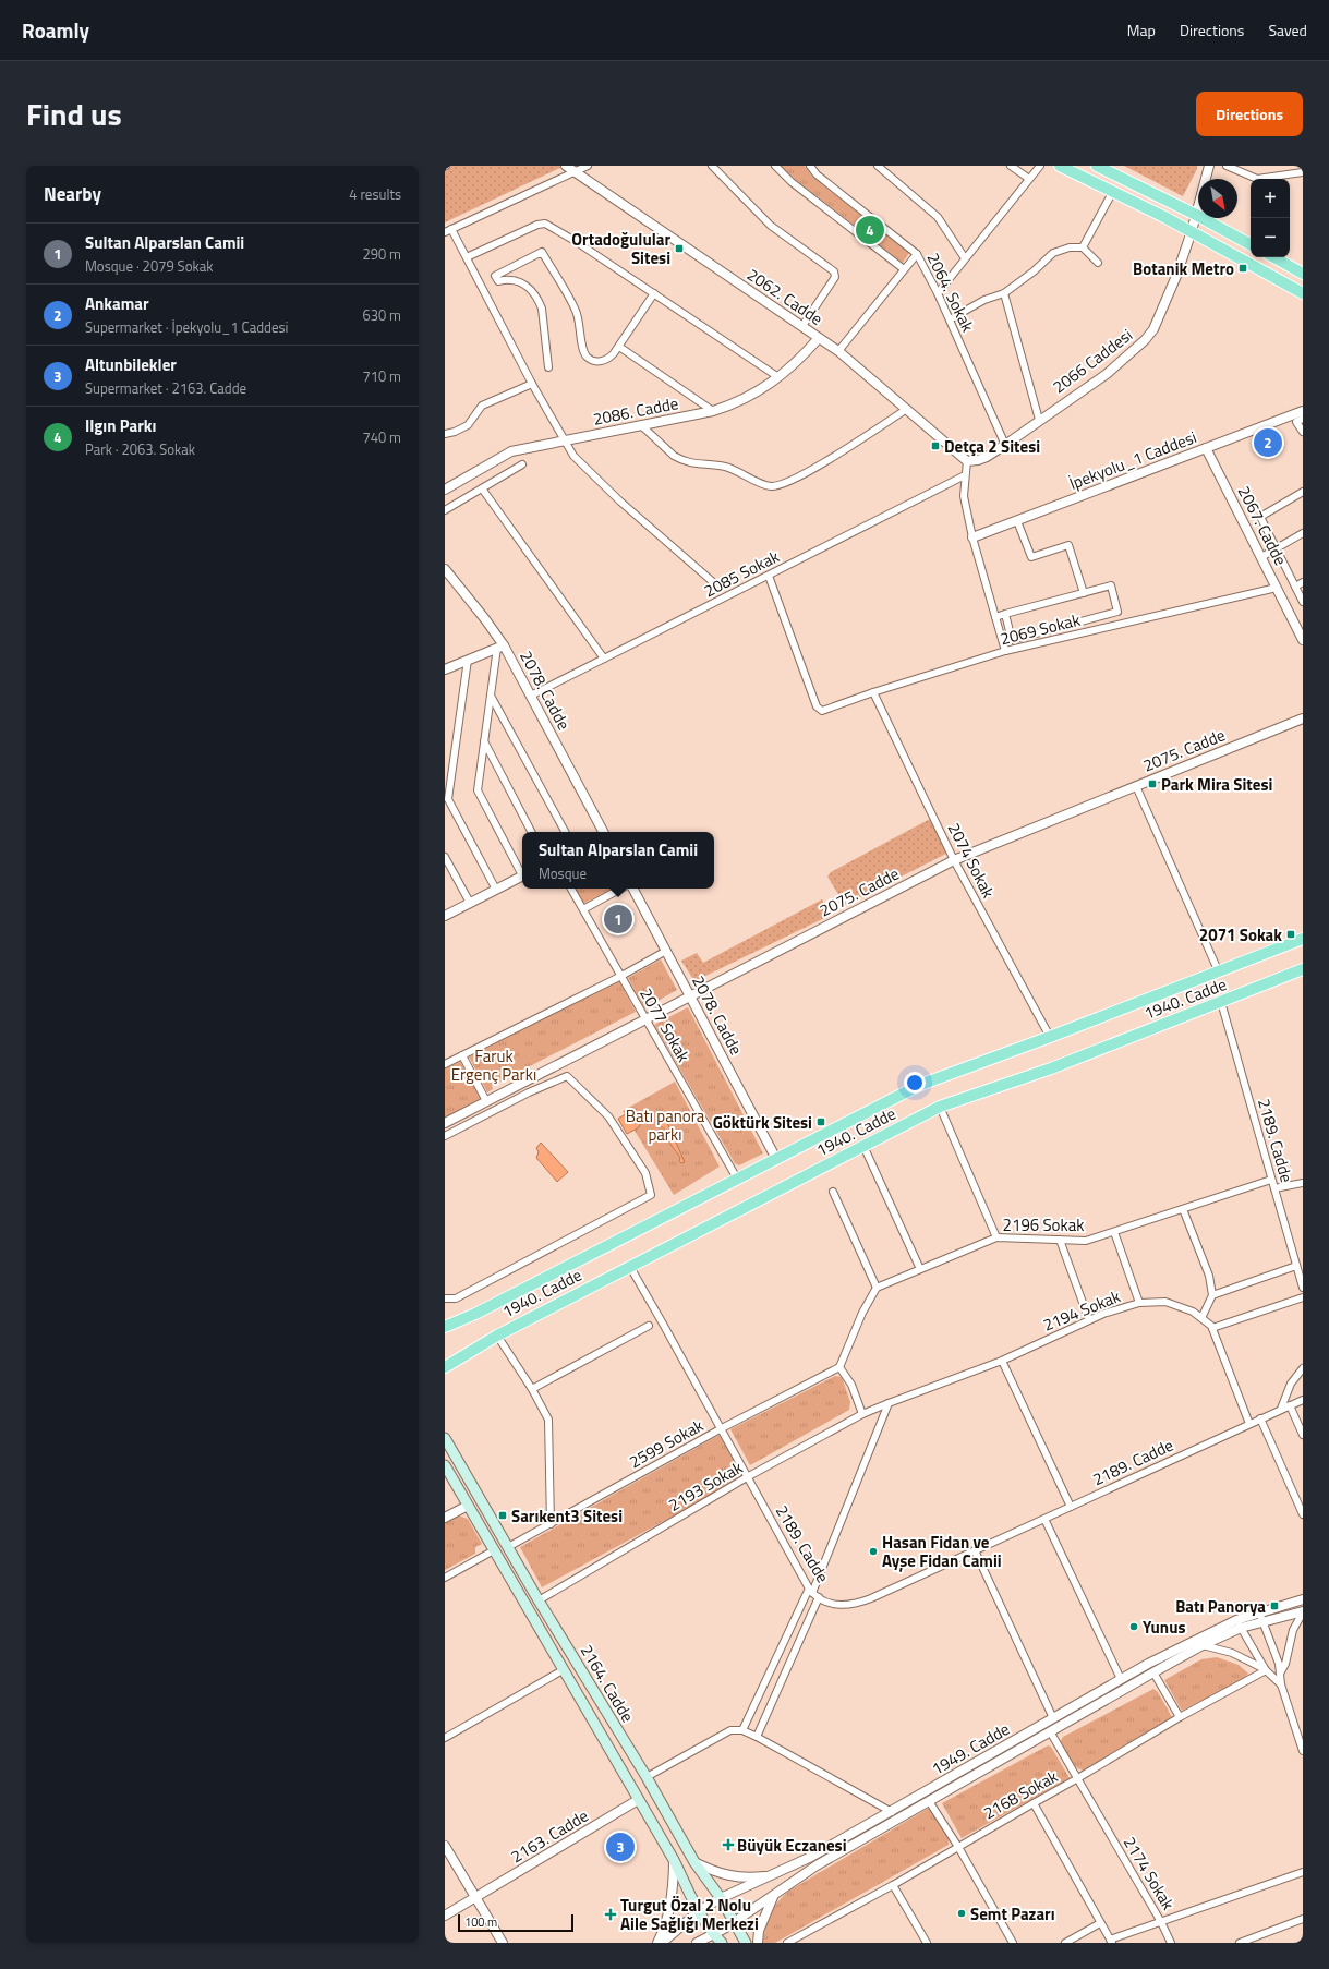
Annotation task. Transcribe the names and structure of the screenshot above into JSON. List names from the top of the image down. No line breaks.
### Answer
{"streets":{"main road":["1940. Cadde","2164. Cadde"],"street":["2064. Sokak","2062. Cadde","2066 Caddesi","2086. Cadde","İpekyolu_1 Caddesi","2067. Cadde","2085 Sokak","2069 Sokak","2078. Cadde","2075. Cadde","2074 Sokak","2077 Sokak","2189. Cadde","2196 Sokak","2194 Sokak","2599 Sokak","2193 Sokak","1949. Cadde","2168 Sokak","2163. Cadde","2174 Sokak"]},"crossings":[["2064. Sokak","2066 Caddesi"],["2062. Cadde","2066 Caddesi"],["2062. Cadde","2086. Cadde"],["İpekyolu_1 Caddesi","2067. Cadde"],["2067. Cadde","2069 Sokak"],["2085 Sokak","2069 Sokak"],["2085 Sokak","2078. Cadde"],["2069 Sokak","2074 Sokak"],["2078. Cadde","2075. Cadde"],["2078. Cadde","1940. Cadde"],["2075. Cadde","2074 Sokak"],["2075. Cadde","2077 Sokak"],["2074 Sokak","1940. Cadde"],["1940. Cadde","2077 Sokak"],["1940. Cadde","2189. Cadde"],["2189. Cadde","2196 Sokak"],["2189. Cadde","2194 Sokak"],["2189. Cadde","2599 Sokak"],["2189. Cadde","2193 Sokak"],["2194 Sokak","2193 Sokak"],["2599 Sokak","2164. Cadde"],["2193 Sokak","2164. Cadde"],["2164. Cadde","1949. Cadde"],["2164. Cadde","2163. Cadde"],["1949. Cadde","2174 Sokak"],["2168 Sokak","2174 Sokak"]],"parks":["Faruk Ergenç Parkı","Batı panora parkı"],"places":{"transit":["Ortadoğulular Sitesi","Botanik Metro","Detça 2 Sitesi","Park Mira Sitesi","2071 Sokak","Göktürk Sitesi","Sarıkent3 Sitesi","Batı Panorya"],"other":["Hasan Fidan ve Ayşe Fidan Camii","Yunus","Semt Pazarı"],"health":["Büyük Eczanesi","Turgut Özal 2 Nolu Aile Sağlığı Merkezi"]},"scale_bar":"100 m","north":"bottom right","page":{"header":"Roamly","nav":["Map","Directions","Saved"],"title":"Find us","buttons":"Directions","heading":["Nearby","4 results"],"map_buttons":["+","−"],"pins":["4","2","1","3"],"list":[{"mark":"1","name":"Sultan Alparslan Camii","note":"Mosque · 2079 Sokak","value":"290 m"},{"mark":"2","name":"Ankamar","note":"Supermarket · İpekyolu_1 Caddesi","value":"630 m"},{"mark":"3","name":"Altunbilekler","note":"Supermarket · 2163. Cadde","value":"710 m"},{"mark":"4","name":"Ilgın Parkı","note":"Park · 2063. Sokak","value":"740 m"}],"popup":["Sultan Alparslan Camii","Mosque"],"scale":"100 m"}}
